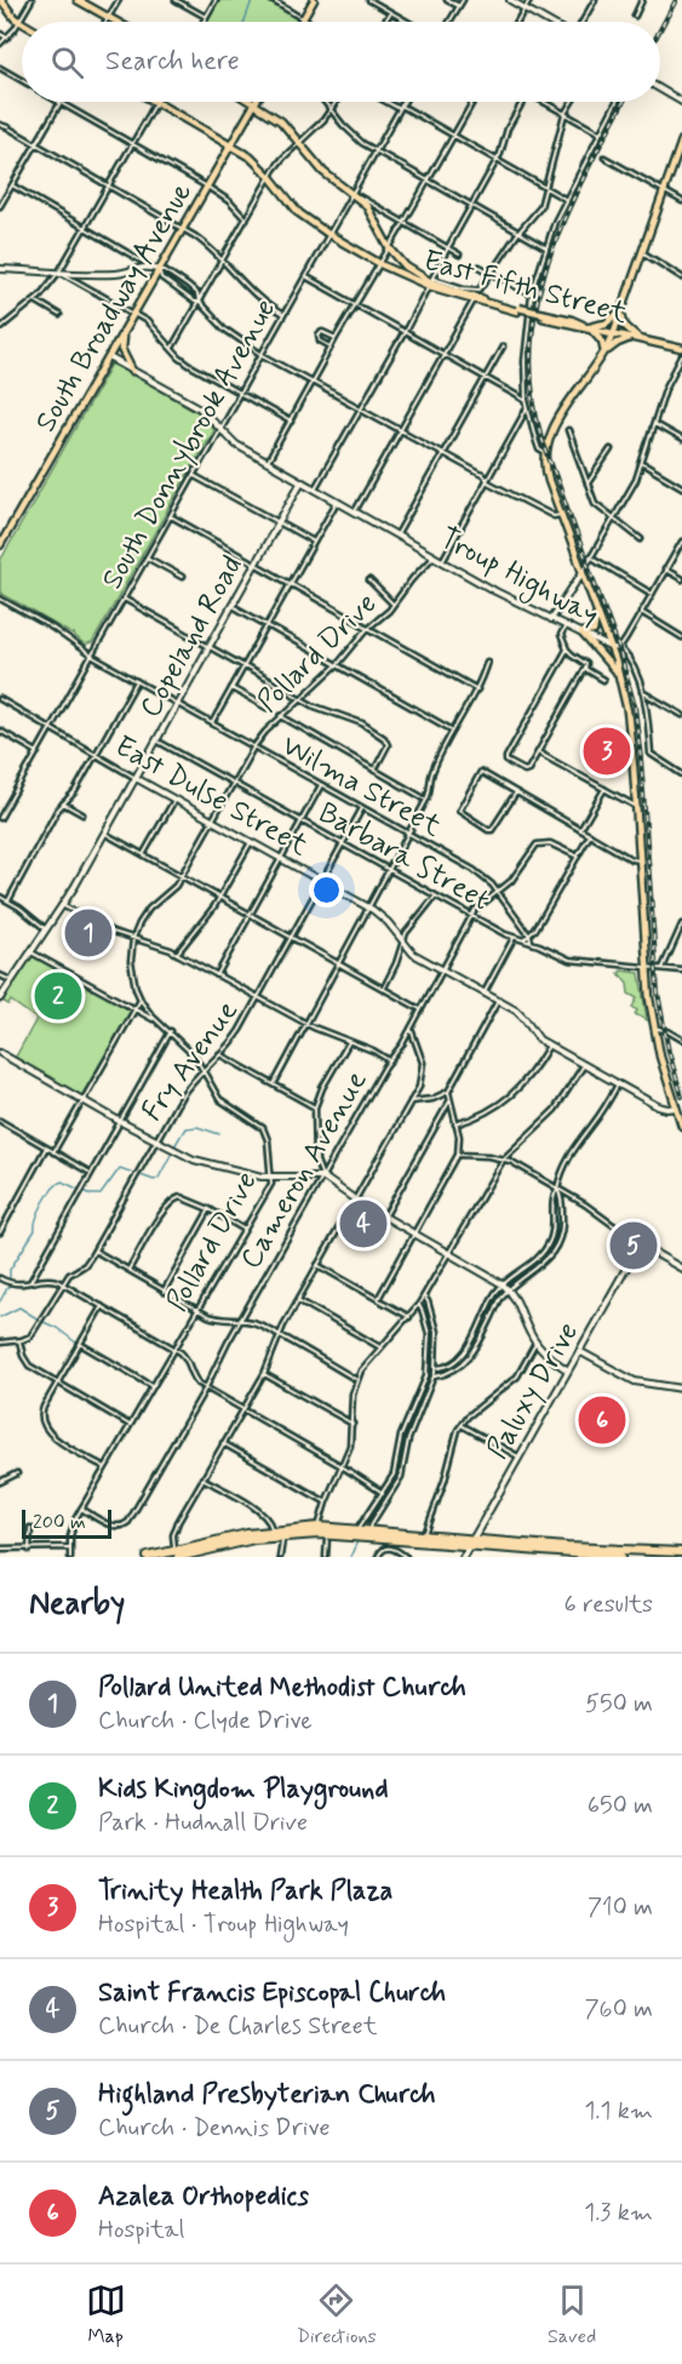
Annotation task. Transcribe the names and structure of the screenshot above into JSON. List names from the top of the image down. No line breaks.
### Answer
{"streets":{"main road":["East Fifth Street","South Broadway Avenue","Troup Highway"],"street":["South Donnybrook Avenue","Copeland Road","Pollard Drive","Wilma Street","East Dulse Street","Barbara Street","Fry Avenue","Cameron Avenue","Paluxy Drive"]},"crossings":[["East Fifth Street","South Broadway Avenue"],["East Fifth Street","South Donnybrook Avenue"],["South Broadway Avenue","Troup Highway"],["South Donnybrook Avenue","Troup Highway"],["South Donnybrook Avenue","Wilma Street"],["South Donnybrook Avenue","East Dulse Street"],["Troup Highway","Copeland Road"],["Troup Highway","Pollard Drive"],["Troup Highway","East Dulse Street"],["Troup Highway","Barbara Street"],["Copeland Road","Wilma Street"],["Copeland Road","East Dulse Street"],["Copeland Road","Barbara Street"],["Pollard Drive","Wilma Street"],["Pollard Drive","East Dulse Street"],["Pollard Drive","Barbara Street"],["Pollard Drive","Fry Avenue"],["Pollard Drive","Cameron Avenue"],["Wilma Street","Barbara Street"],["Wilma Street","Fry Avenue"],["Wilma Street","Cameron Avenue"],["East Dulse Street","Fry Avenue"],["East Dulse Street","Cameron Avenue"],["Barbara Street","Fry Avenue"],["Barbara Street","Cameron Avenue"]],"scale_bar":"200 m","page":{"search":"Search here","pins":["3","1","2","4","5","6"],"scale":"200 m","heading":["Nearby","6 results"],"list":[{"mark":"1","name":"Pollard United Methodist Church","note":"Church · Clyde Drive","value":"550 m"},{"mark":"2","name":"Kids Kingdom Playground","note":"Park · Hudnall Drive","value":"650 m"},{"mark":"3","name":"Trinity Health Park Plaza","note":"Hospital · Troup Highway","value":"710 m"},{"mark":"4","name":"Saint Francis Episcopal Church","note":"Church · De Charles Street","value":"760 m"},{"mark":"5","name":"Highland Presbyterian Church","note":"Church · Dennis Drive","value":"1.1 km"},{"mark":"6","name":"Azalea Orthopedics","note":"Hospital","value":"1.3 km"}],"nav":["Map","Directions","Saved"]}}
